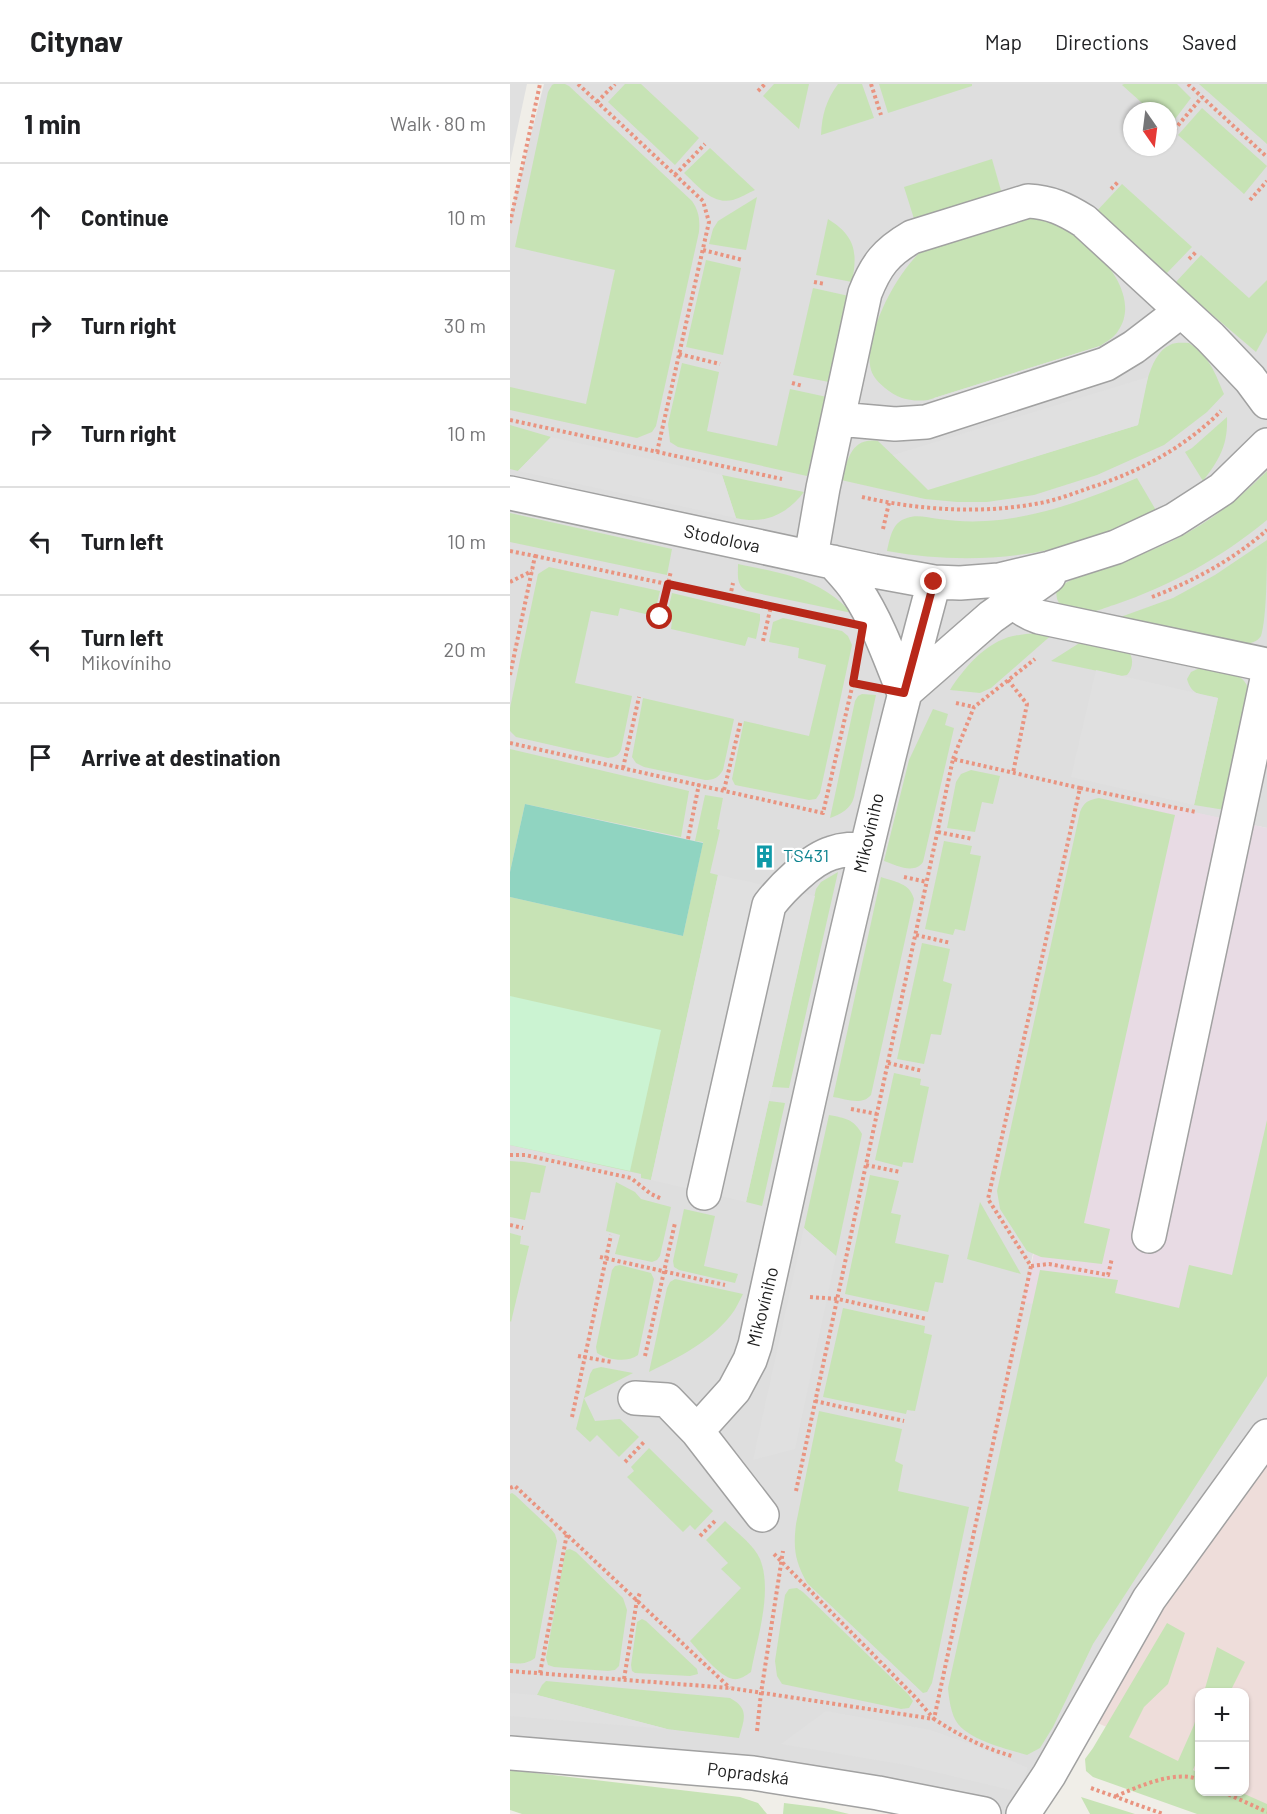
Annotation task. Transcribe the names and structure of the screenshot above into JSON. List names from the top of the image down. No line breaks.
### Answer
{"streets":{"street":["Stodolova","Mikovíniho","Popradská"]},"crossings":[["Stodolova","Mikovíniho"]],"places":{"building":["TS431"]},"north":"bottom","page":{"header":"Citynav","nav":["Map","Directions","Saved"],"heading":["1 min","Walk · 80 m"],"list":[["Continue","10 m"],["Turn right","30 m"],["Turn right","10 m"],["Turn left","10 m"],["Turn left","Mikovíniho","20 m"],"Arrive at destination"],"map_buttons":["+","−"]}}
